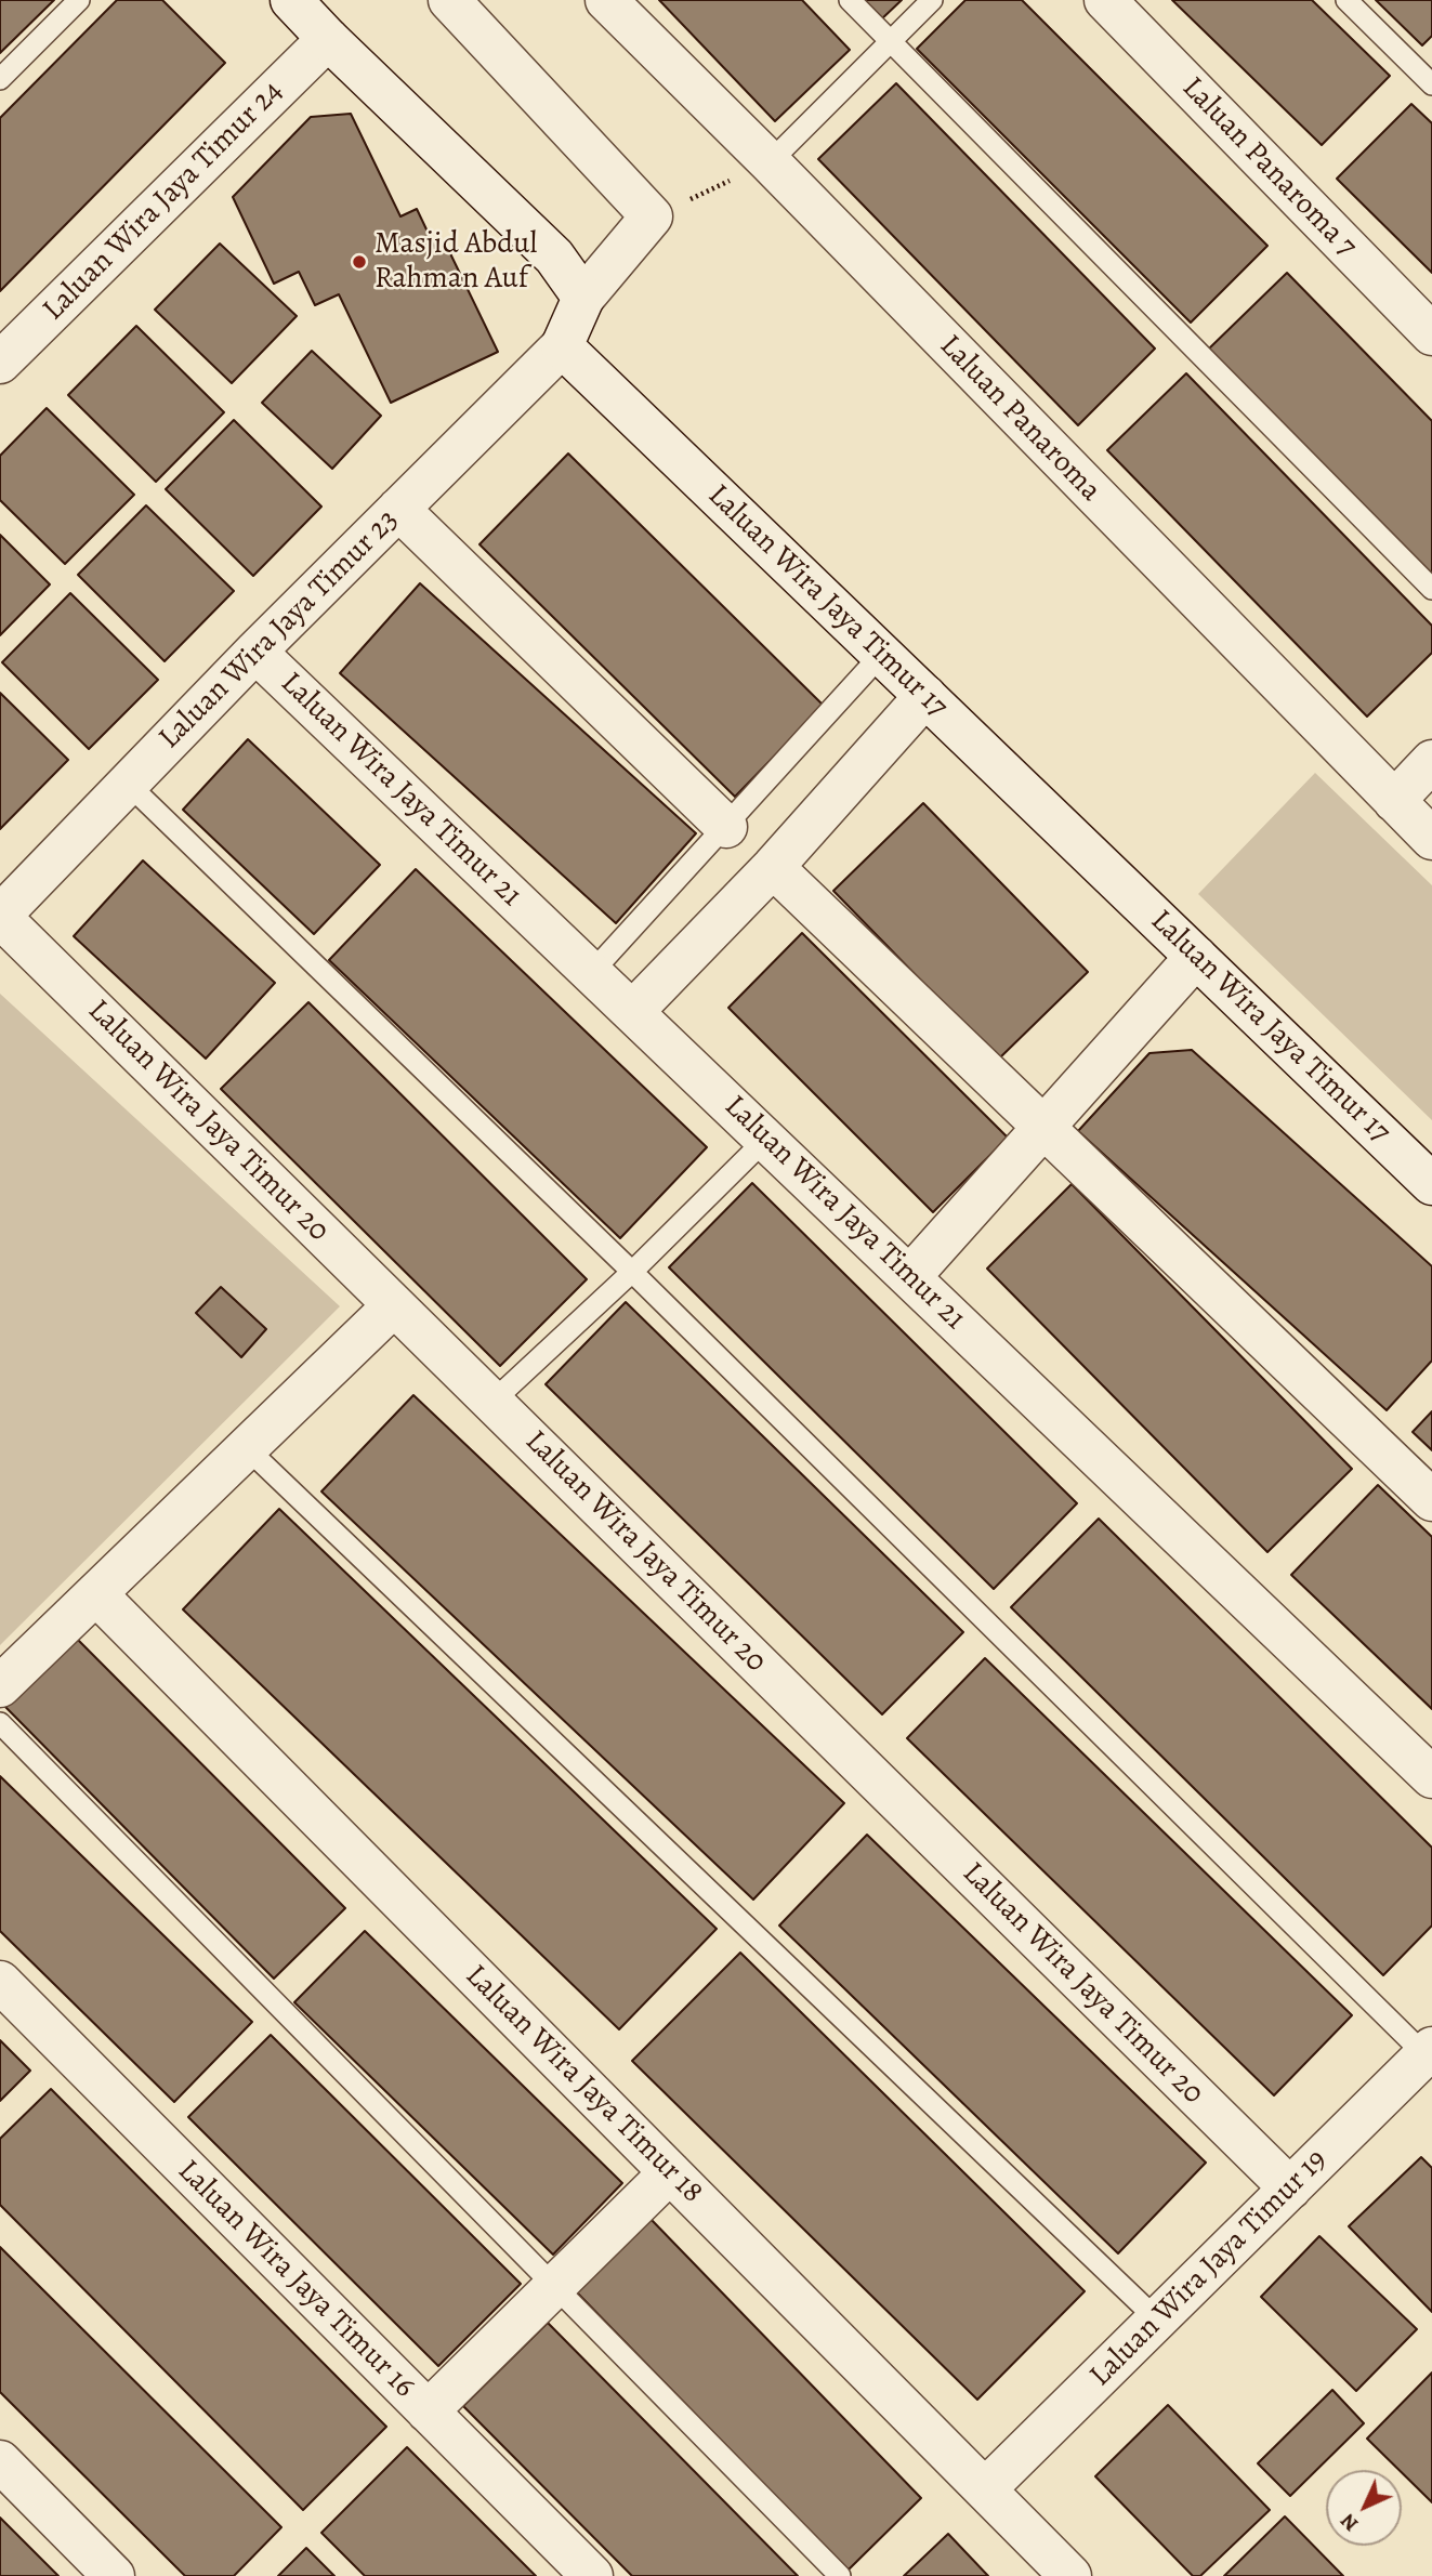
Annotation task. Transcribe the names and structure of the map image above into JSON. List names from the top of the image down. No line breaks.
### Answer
{"streets":{"street":["Laluan Panaroma 7","Laluan Wira Jaya Timur 24","Laluan Panaroma","Laluan Wira Jaya Timur 17","Laluan Wira Jaya Timur 23","Laluan Wira Jaya Timur 21","Laluan Wira Jaya Timur 20","Laluan Wira Jaya Timur 18","Laluan Wira Jaya Timur 19","Laluan Wira Jaya Timur 16"]},"crossings":[["Laluan Wira Jaya Timur 17","Laluan Wira Jaya Timur 23"],["Laluan Wira Jaya Timur 23","Laluan Wira Jaya Timur 21"],["Laluan Wira Jaya Timur 23","Laluan Wira Jaya Timur 20"],["Laluan Wira Jaya Timur 20","Laluan Wira Jaya Timur 19"],["Laluan Wira Jaya Timur 18","Laluan Wira Jaya Timur 19"]],"places":["Masjid Abdul Rahman Auf"],"north":"bottom left"}
